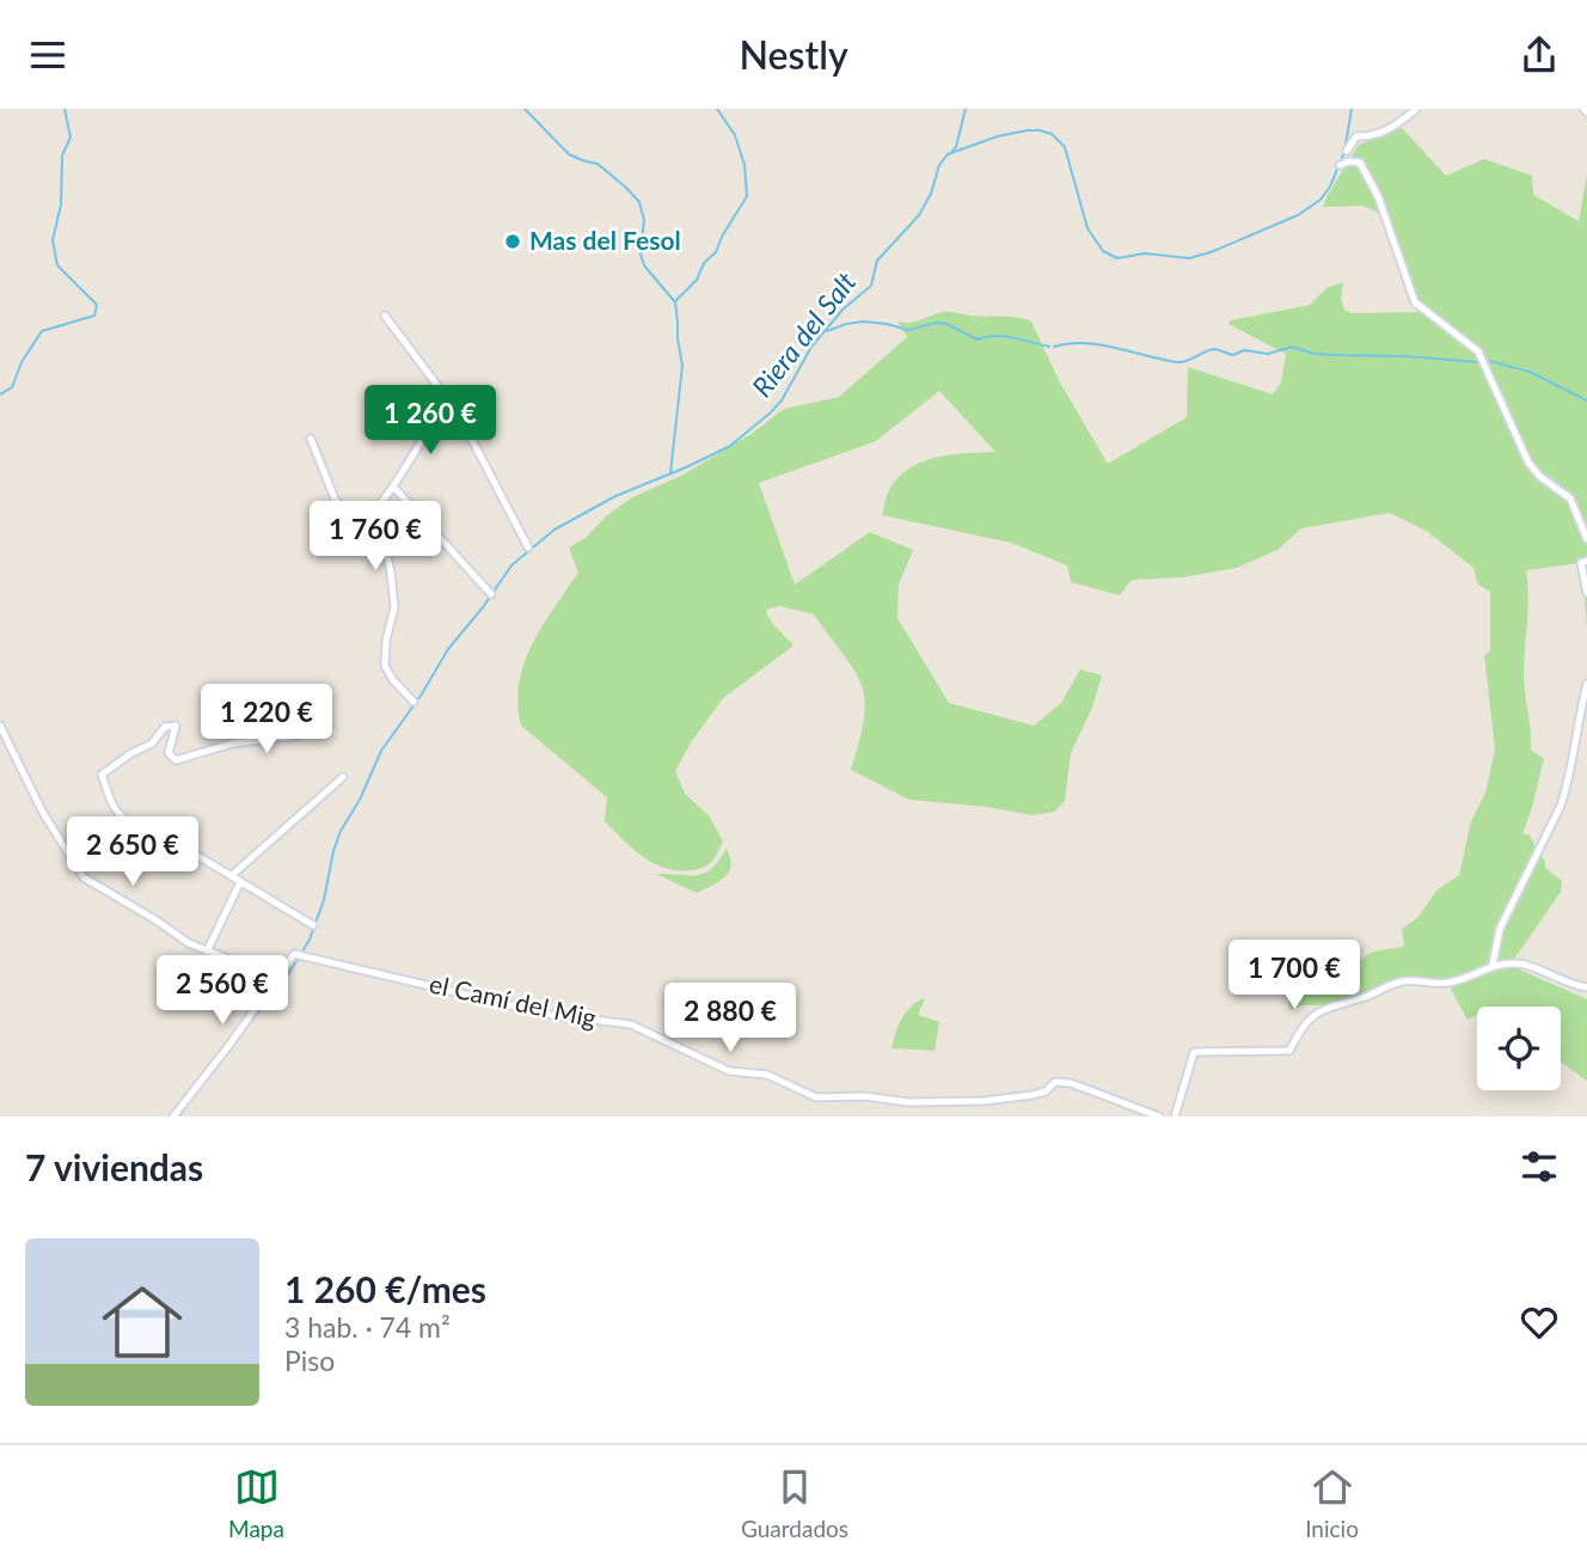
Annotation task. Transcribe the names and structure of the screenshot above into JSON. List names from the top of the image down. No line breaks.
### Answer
{"streets":{"street":["el Camí del Mig"]},"water":["Riera del Salt"],"places":["Mas del Fesol"],"page":{"header":"Nestly","price":["1 260 €","1 760 €","1 220 €","2 650 €","1 700 €","2 560 €","2 880 €"],"heading":"7 viviendas","list":[{"name":"1 260 €/mes","note":"3 hab. · 74 m² · Piso"}],"tabs":["Mapa","Guardados","Inicio"]}}
